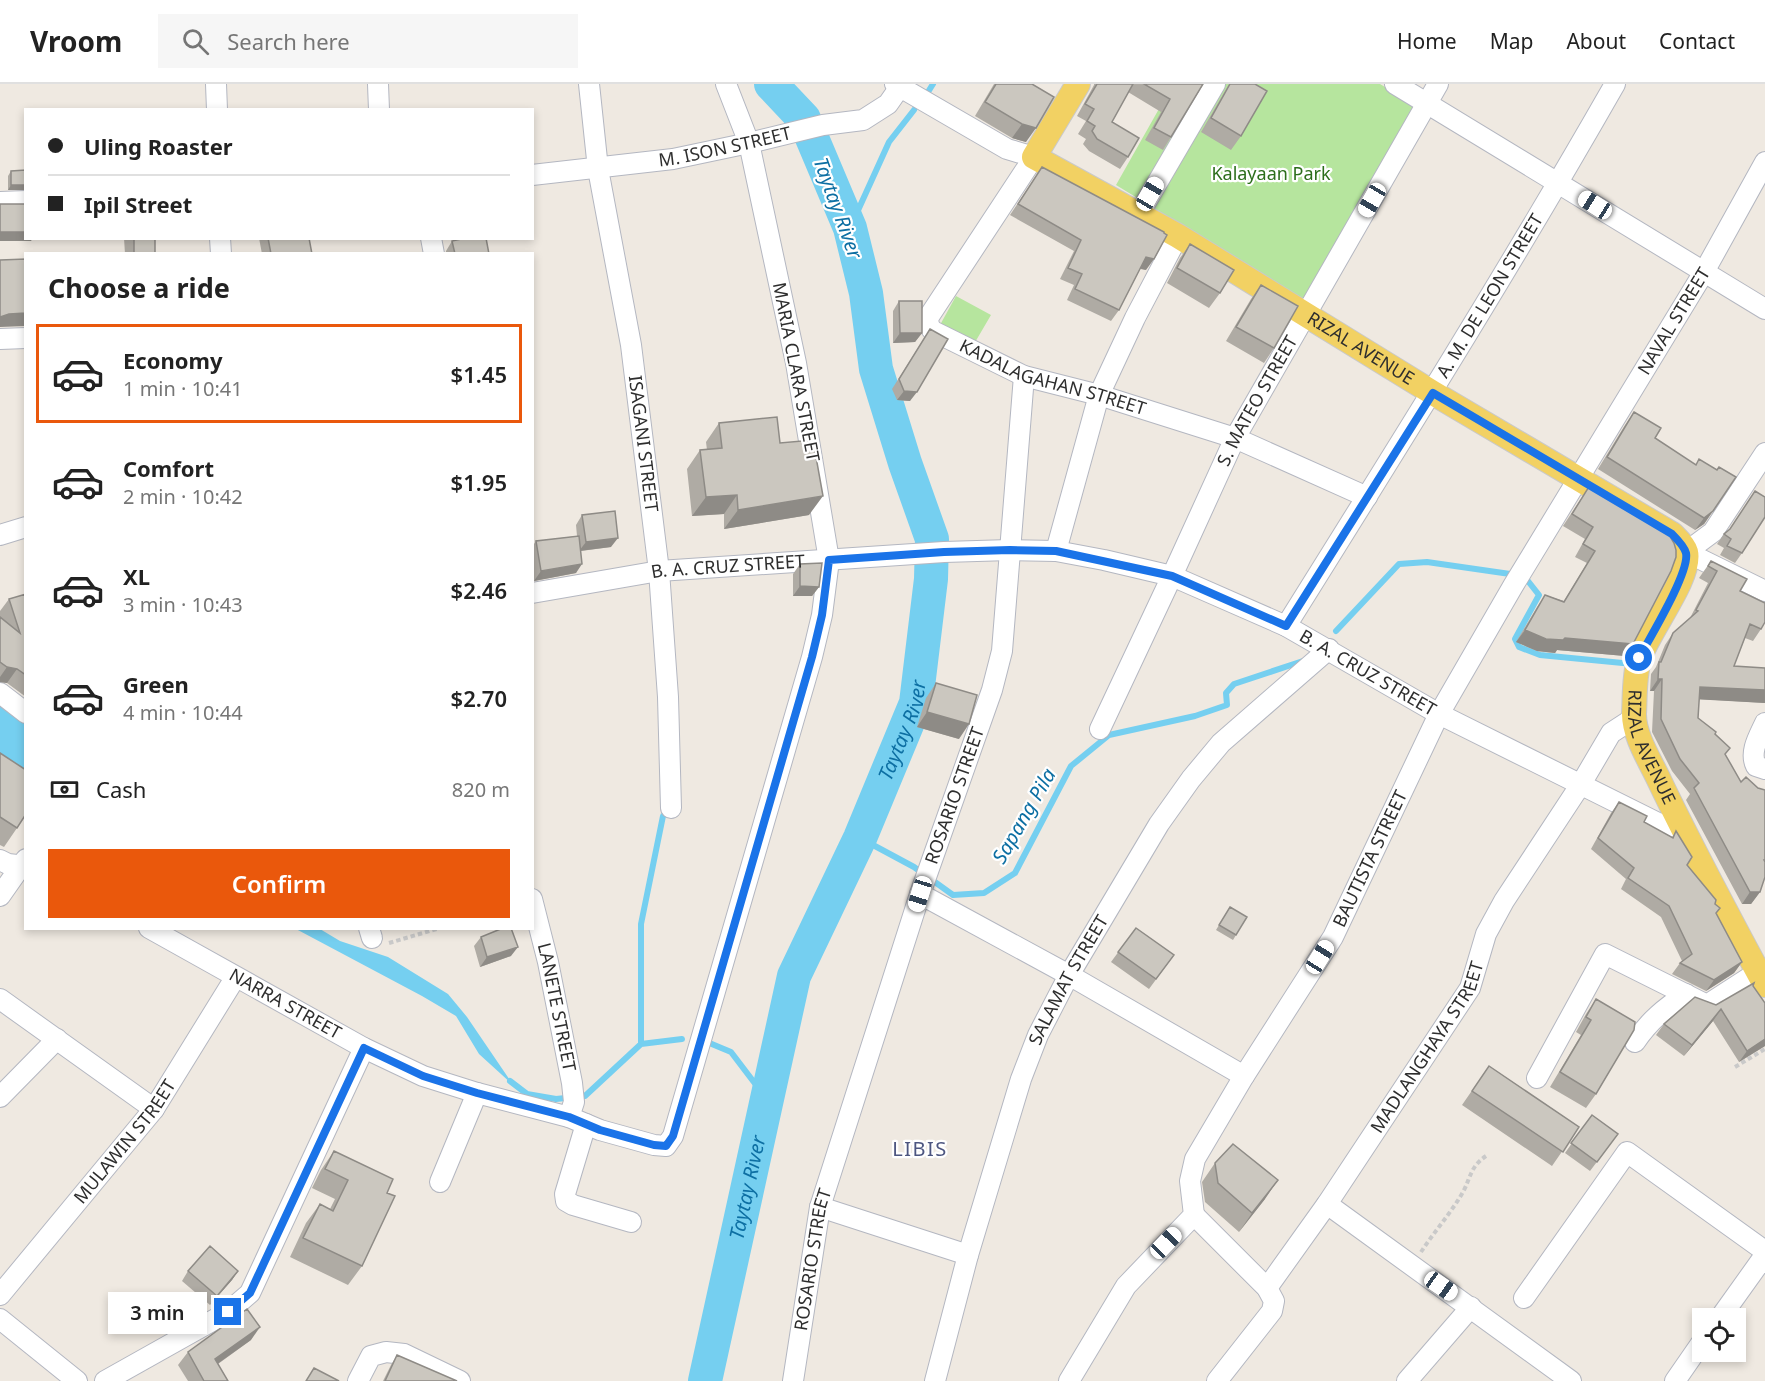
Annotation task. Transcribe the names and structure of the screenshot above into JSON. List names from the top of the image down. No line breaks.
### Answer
{"streets":{"main road":["RIZAL AVENUE"],"street":["M. ISON STREET","A. M. DE LEON STREET","NAVAL STREET","MARIA CLARA STREET","KADALAGAHAN STREET","S. MATEO STREET","ISAGANI STREET","B. A. CRUZ STREET","ROSARIO STREET","BAUTISTA STREET","SALAMAT STREET","NARRA STREET","LANETE STREET","MADLANGHAYA STREET","MULAWIN STREET"]},"crossings":[["M. ISON STREET","MARIA CLARA STREET"],["M. ISON STREET","ISAGANI STREET"],["A. M. DE LEON STREET","RIZAL AVENUE"],["A. M. DE LEON STREET","KADALAGAHAN STREET"],["A. M. DE LEON STREET","B. A. CRUZ STREET"],["NAVAL STREET","RIZAL AVENUE"],["NAVAL STREET","BAUTISTA STREET"],["RIZAL AVENUE","KADALAGAHAN STREET"],["RIZAL AVENUE","S. MATEO STREET"],["RIZAL AVENUE","B. A. CRUZ STREET"],["RIZAL AVENUE","BAUTISTA STREET"],["RIZAL AVENUE","MADLANGHAYA STREET"],["MARIA CLARA STREET","B. A. CRUZ STREET"],["MARIA CLARA STREET","NARRA STREET"],["KADALAGAHAN STREET","S. MATEO STREET"],["KADALAGAHAN STREET","ROSARIO STREET"],["S. MATEO STREET","B. A. CRUZ STREET"],["ISAGANI STREET","B. A. CRUZ STREET"],["B. A. CRUZ STREET","ROSARIO STREET"],["B. A. CRUZ STREET","BAUTISTA STREET"],["B. A. CRUZ STREET","SALAMAT STREET"],["B. A. CRUZ STREET","MADLANGHAYA STREET"],["NARRA STREET","LANETE STREET"],["NARRA STREET","MULAWIN STREET"]],"districts":["LIBIS"],"water":["Taytay River","Sapang Pila"],"parks":["Kalayaan Park"],"page":{"header":"Vroom","search":"Search here","nav":["Home","Map","About","Contact"],"banner":["Uling Roaster","Ipil Street"],"heading":"Choose a ride","list":[{"name":"Economy","note":"1 min · 10:41","value":"$1.45"},{"name":"Comfort","note":"2 min · 10:42","value":"$1.95"},{"name":"XL","note":"3 min · 10:43","value":"$2.46"},{"name":"Green","note":"4 min · 10:44","value":"$2.70"}],"pay":["Cash","820 m"],"buttons":"Confirm","bubble":"3 min"}}
